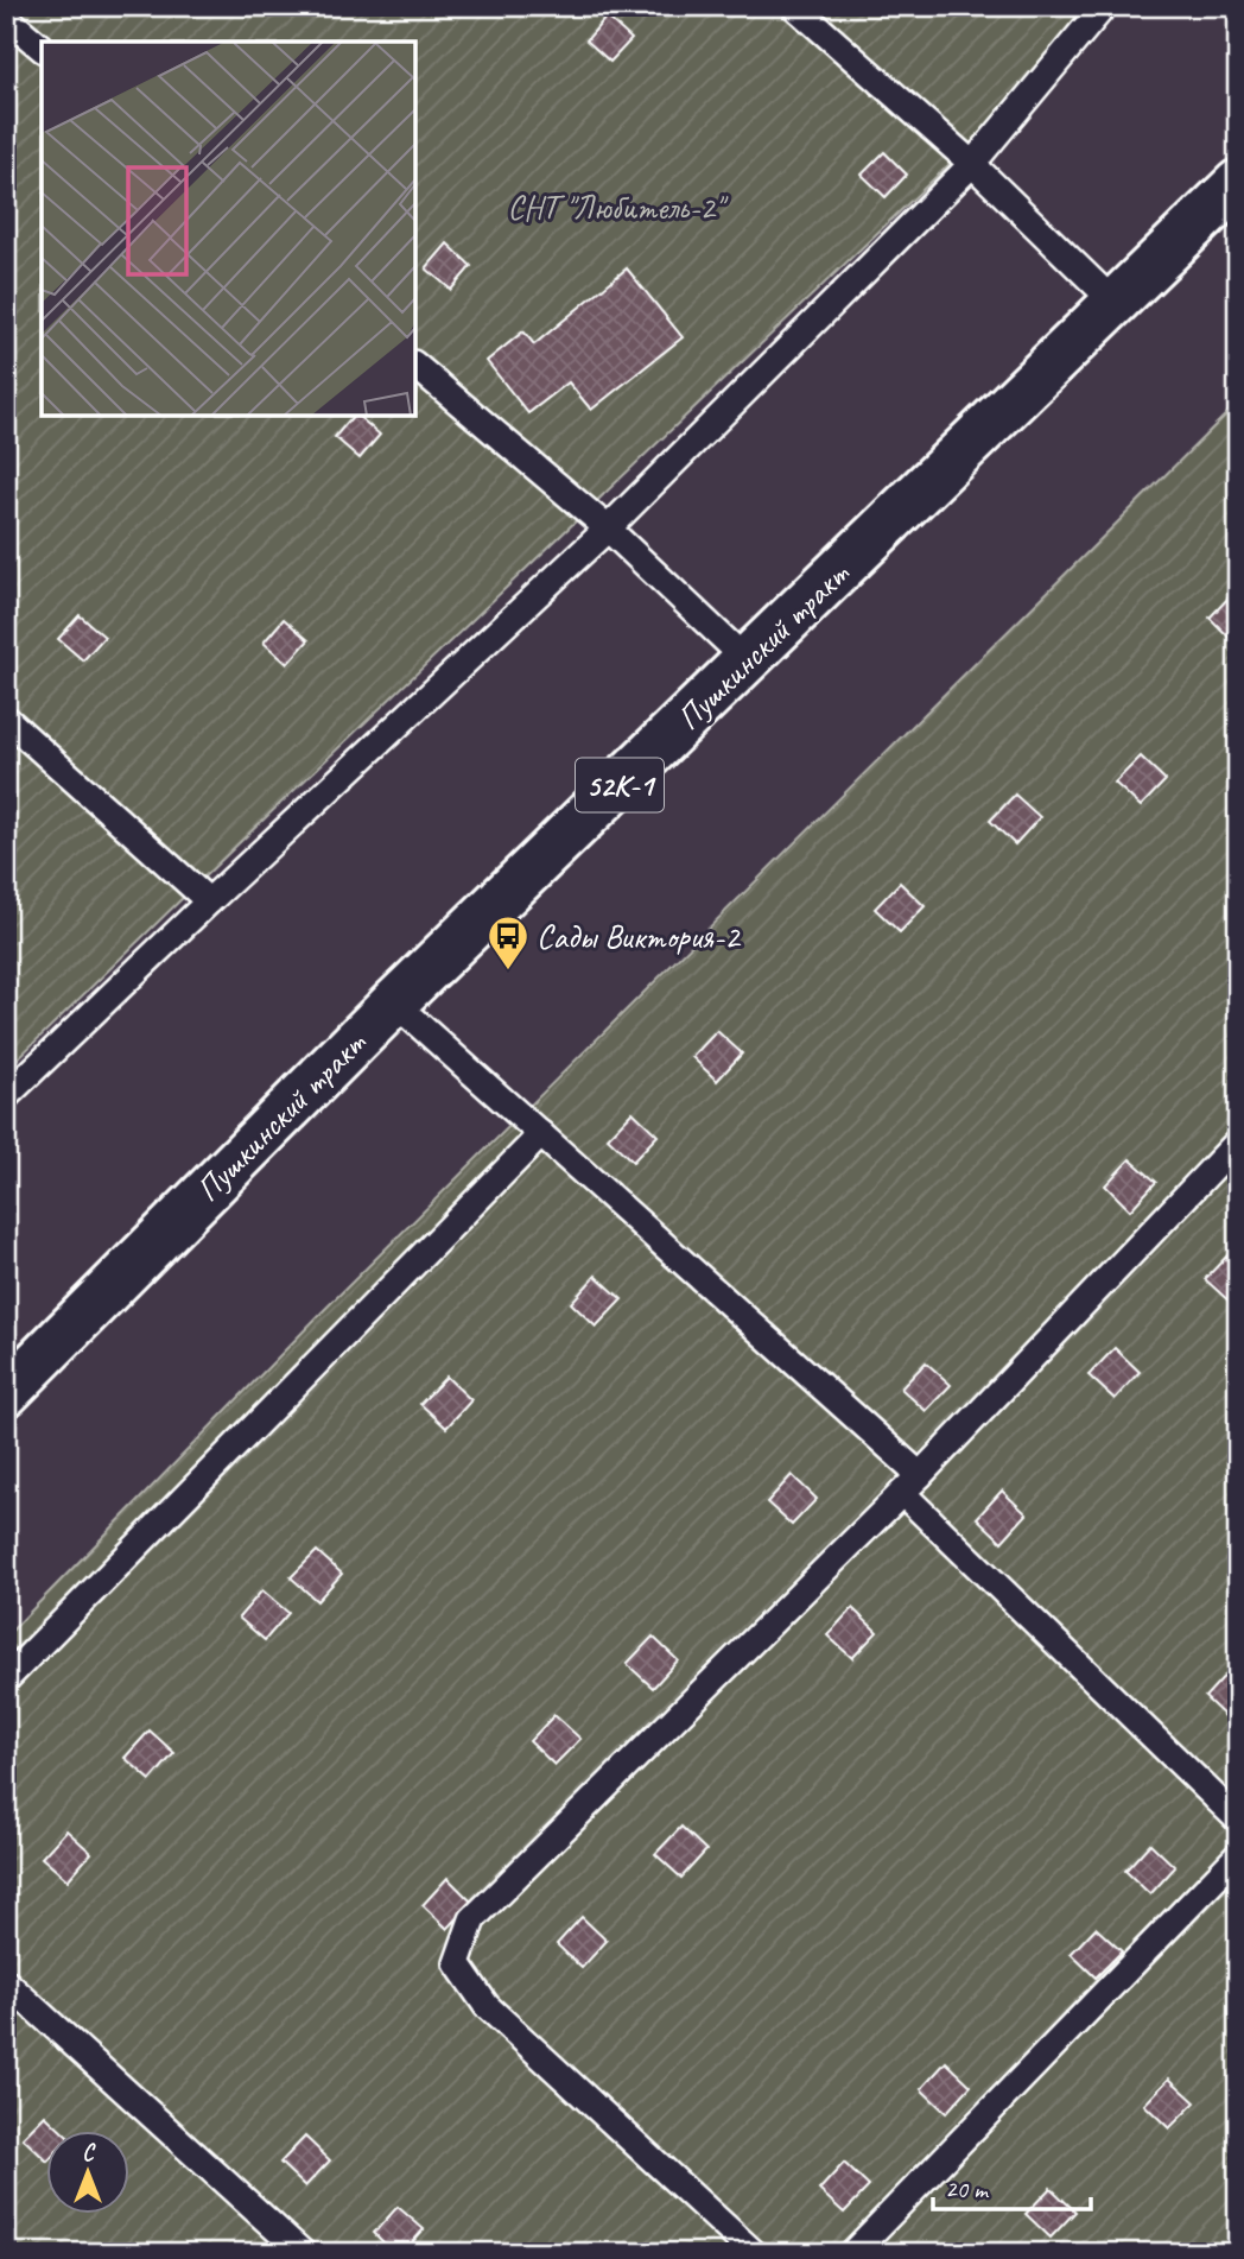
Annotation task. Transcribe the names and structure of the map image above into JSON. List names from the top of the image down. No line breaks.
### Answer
{"streets":{"main road":["Пушкинский тракт","52К-1"]},"parks":["СНТ \"Любитель-2\""],"places":{"bus stop":["Сады Виктория-2"]},"scale_bar":"20 m","north":"top"}
